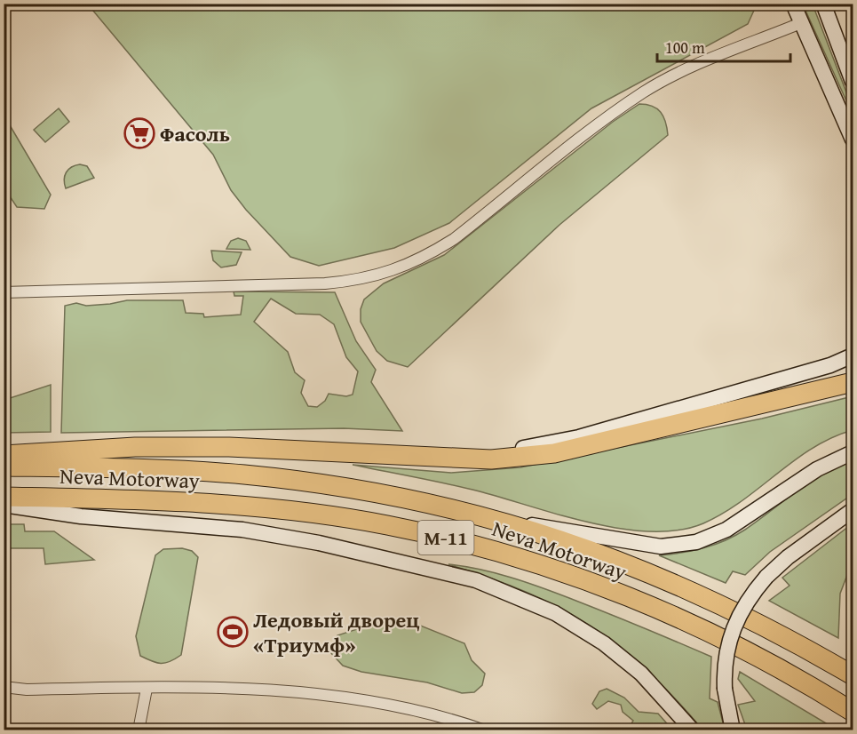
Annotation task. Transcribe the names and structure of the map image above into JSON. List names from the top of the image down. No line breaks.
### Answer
{"streets":{"highway":["Neva Motorway","М-11"]},"places":{"supermarket":["Фасоль"],"sports":["Ледовый дворец «Триумф»"]},"scale_bar":"100 m"}
